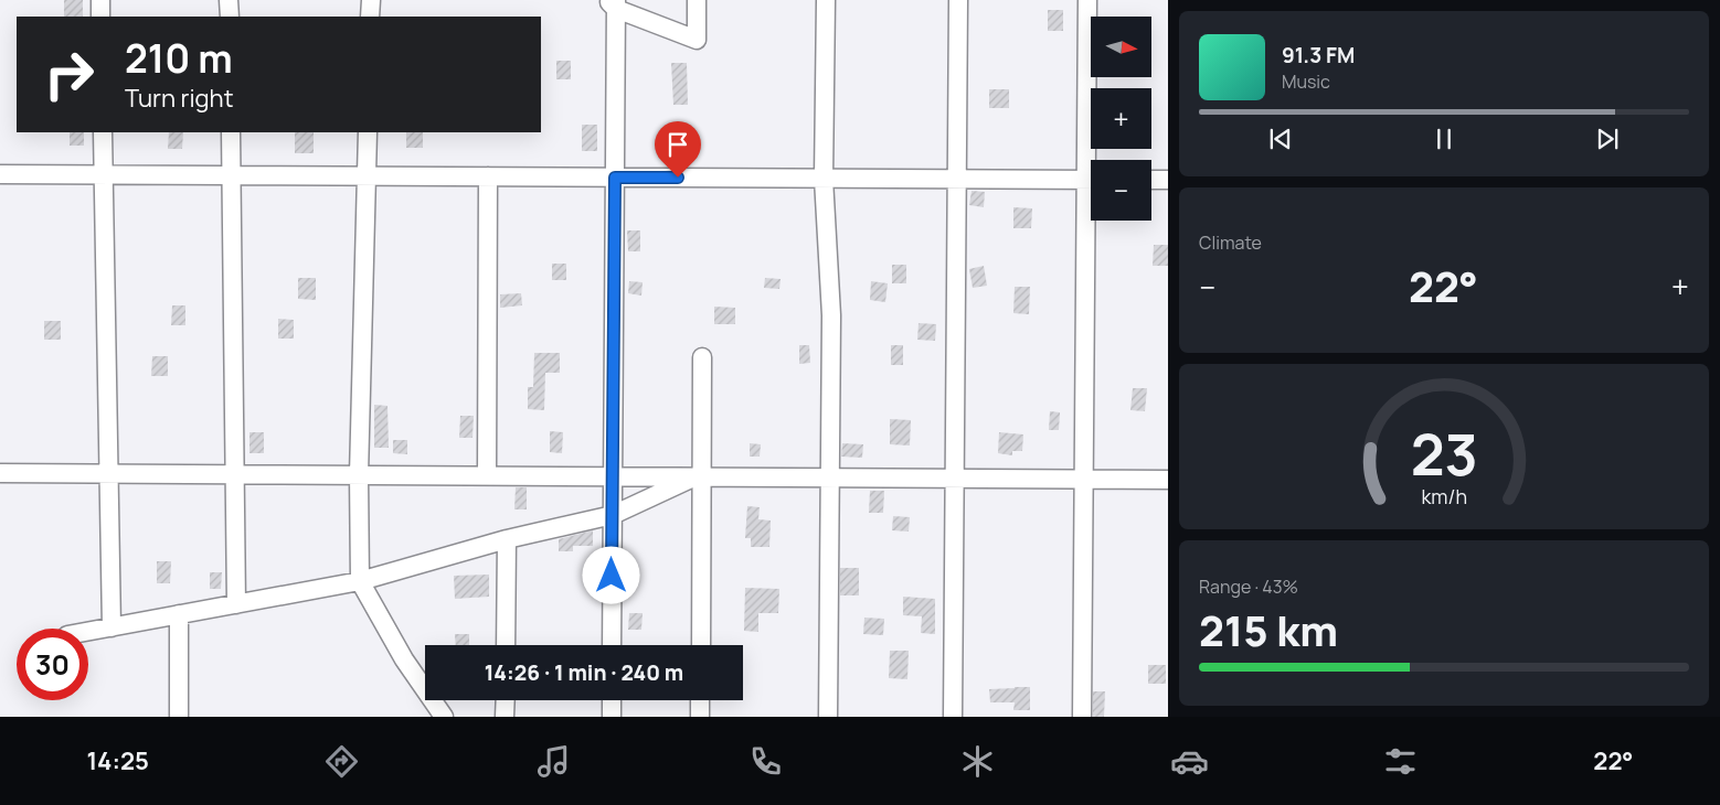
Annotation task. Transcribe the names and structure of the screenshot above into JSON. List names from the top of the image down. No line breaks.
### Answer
{"north":"right","page":{"map_buttons":["+","−"],"turn":["210 m","Turn right"],"song":["91.3 FM","Music"],"tile":["Climate",["Range · 43%","215 km"]],"heat":["−","22°","+"],"limit":"30","trip":"14:26 · 1 min · 240 m","tabs":["14:25","22°"],"gauge":["23","km/h"]}}
